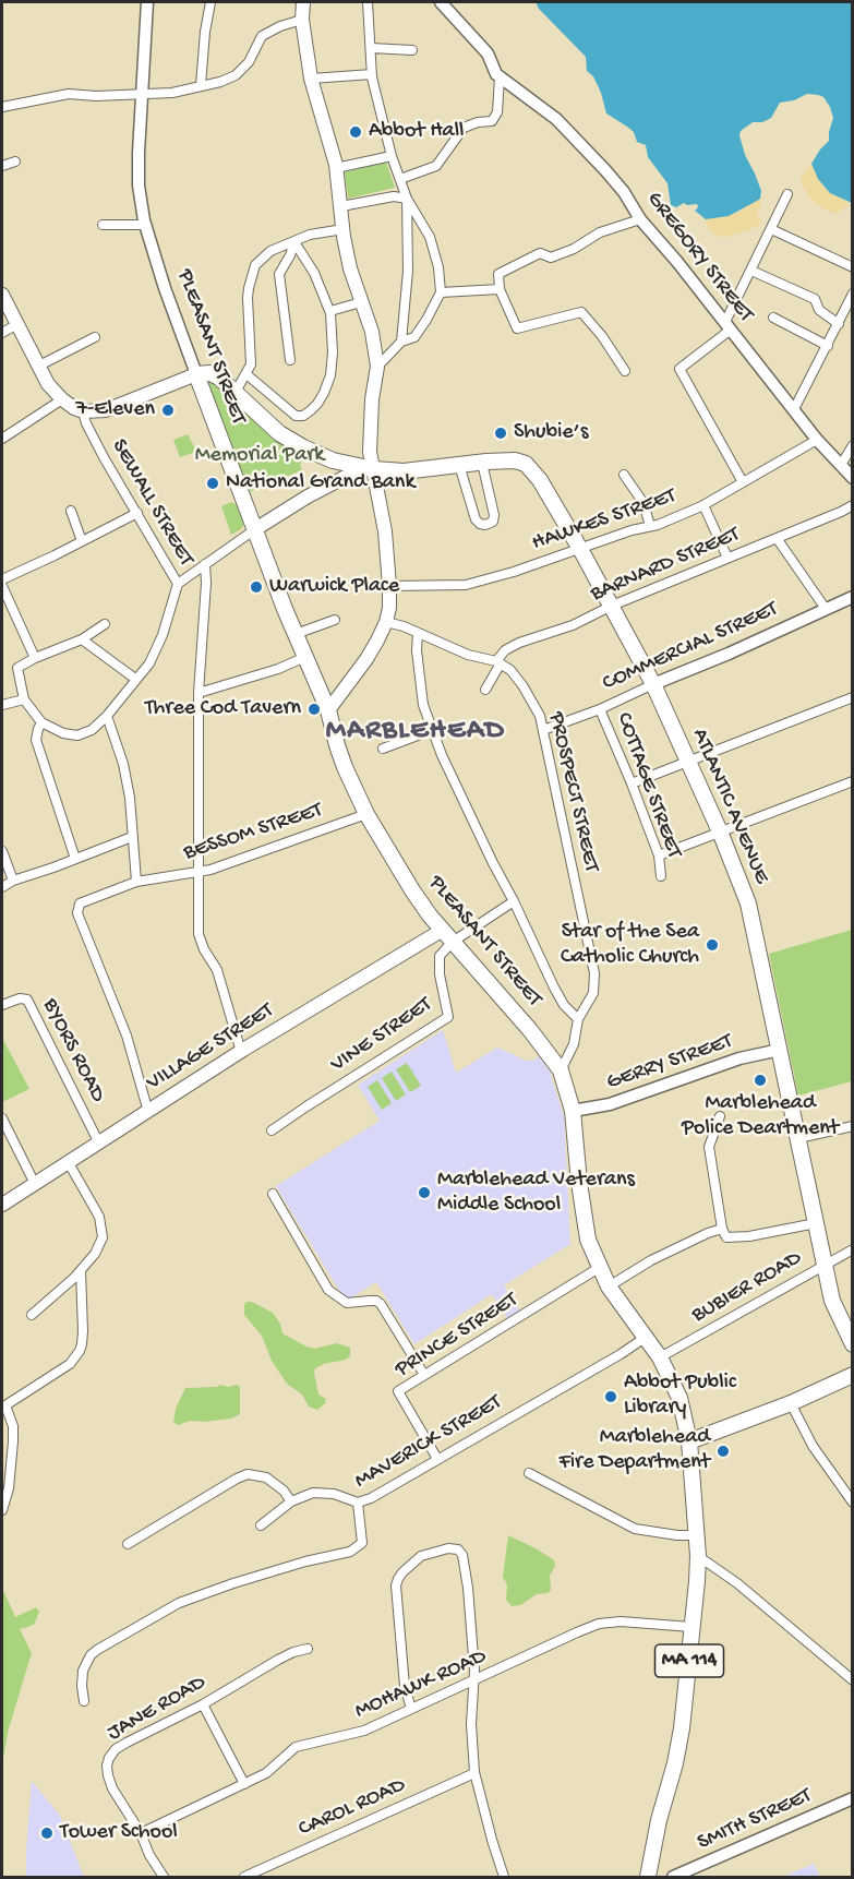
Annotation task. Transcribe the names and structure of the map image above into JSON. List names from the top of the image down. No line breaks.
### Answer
{"streets":{"main road":["PLEASANT STREET","ATLANTIC AVENUE","VILLAGE STREET","MA 114"],"street":["GREGORY STREET","SEWALL STREET","HAWKES STREET","BARNARD STREET","COMMERCIAL STREET","COTTAGE STREET","PROSPECT STREET","BESSOM STREET","VINE STREET","BYORS ROAD","GERRY STREET","BUBIER ROAD","PRINCE STREET","MAVERICK STREET","MOHAWK ROAD","JANE ROAD","CAROL ROAD","SMITH STREET"]},"crossings":[["GREGORY STREET","HAWKES STREET"],["PLEASANT STREET","PROSPECT STREET"],["PLEASANT STREET","ATLANTIC AVENUE"],["PLEASANT STREET","BESSOM STREET"],["PLEASANT STREET","VINE STREET"],["PLEASANT STREET","VILLAGE STREET"],["PLEASANT STREET","GERRY STREET"],["PLEASANT STREET","BUBIER ROAD"],["PLEASANT STREET","PRINCE STREET"],["PLEASANT STREET","MAVERICK STREET"],["PLEASANT STREET","MOHAWK ROAD"],["HAWKES STREET","ATLANTIC AVENUE"],["BARNARD STREET","PROSPECT STREET"],["BARNARD STREET","ATLANTIC AVENUE"],["COMMERCIAL STREET","COTTAGE STREET"],["COMMERCIAL STREET","PROSPECT STREET"],["COMMERCIAL STREET","ATLANTIC AVENUE"],["ATLANTIC AVENUE","GERRY STREET"],["ATLANTIC AVENUE","BUBIER ROAD"],["BESSOM STREET","VILLAGE STREET"],["VILLAGE STREET","BYORS ROAD"],["PRINCE STREET","MAVERICK STREET"],["MOHAWK ROAD","JANE ROAD"]],"districts":["MARBLEHEAD"],"parks":["Memorial Park"],"places":["Abbot Hall","7-Eleven","Shubie’s","National Grand Bank","Warwick Place","Three Cod Tavern","Star of the Sea Catholic Church","Marblehead Police Deartment","Marblehead Veterans Middle School","Abbot Public Library","Marblehead Fire Department","Tower School"]}
